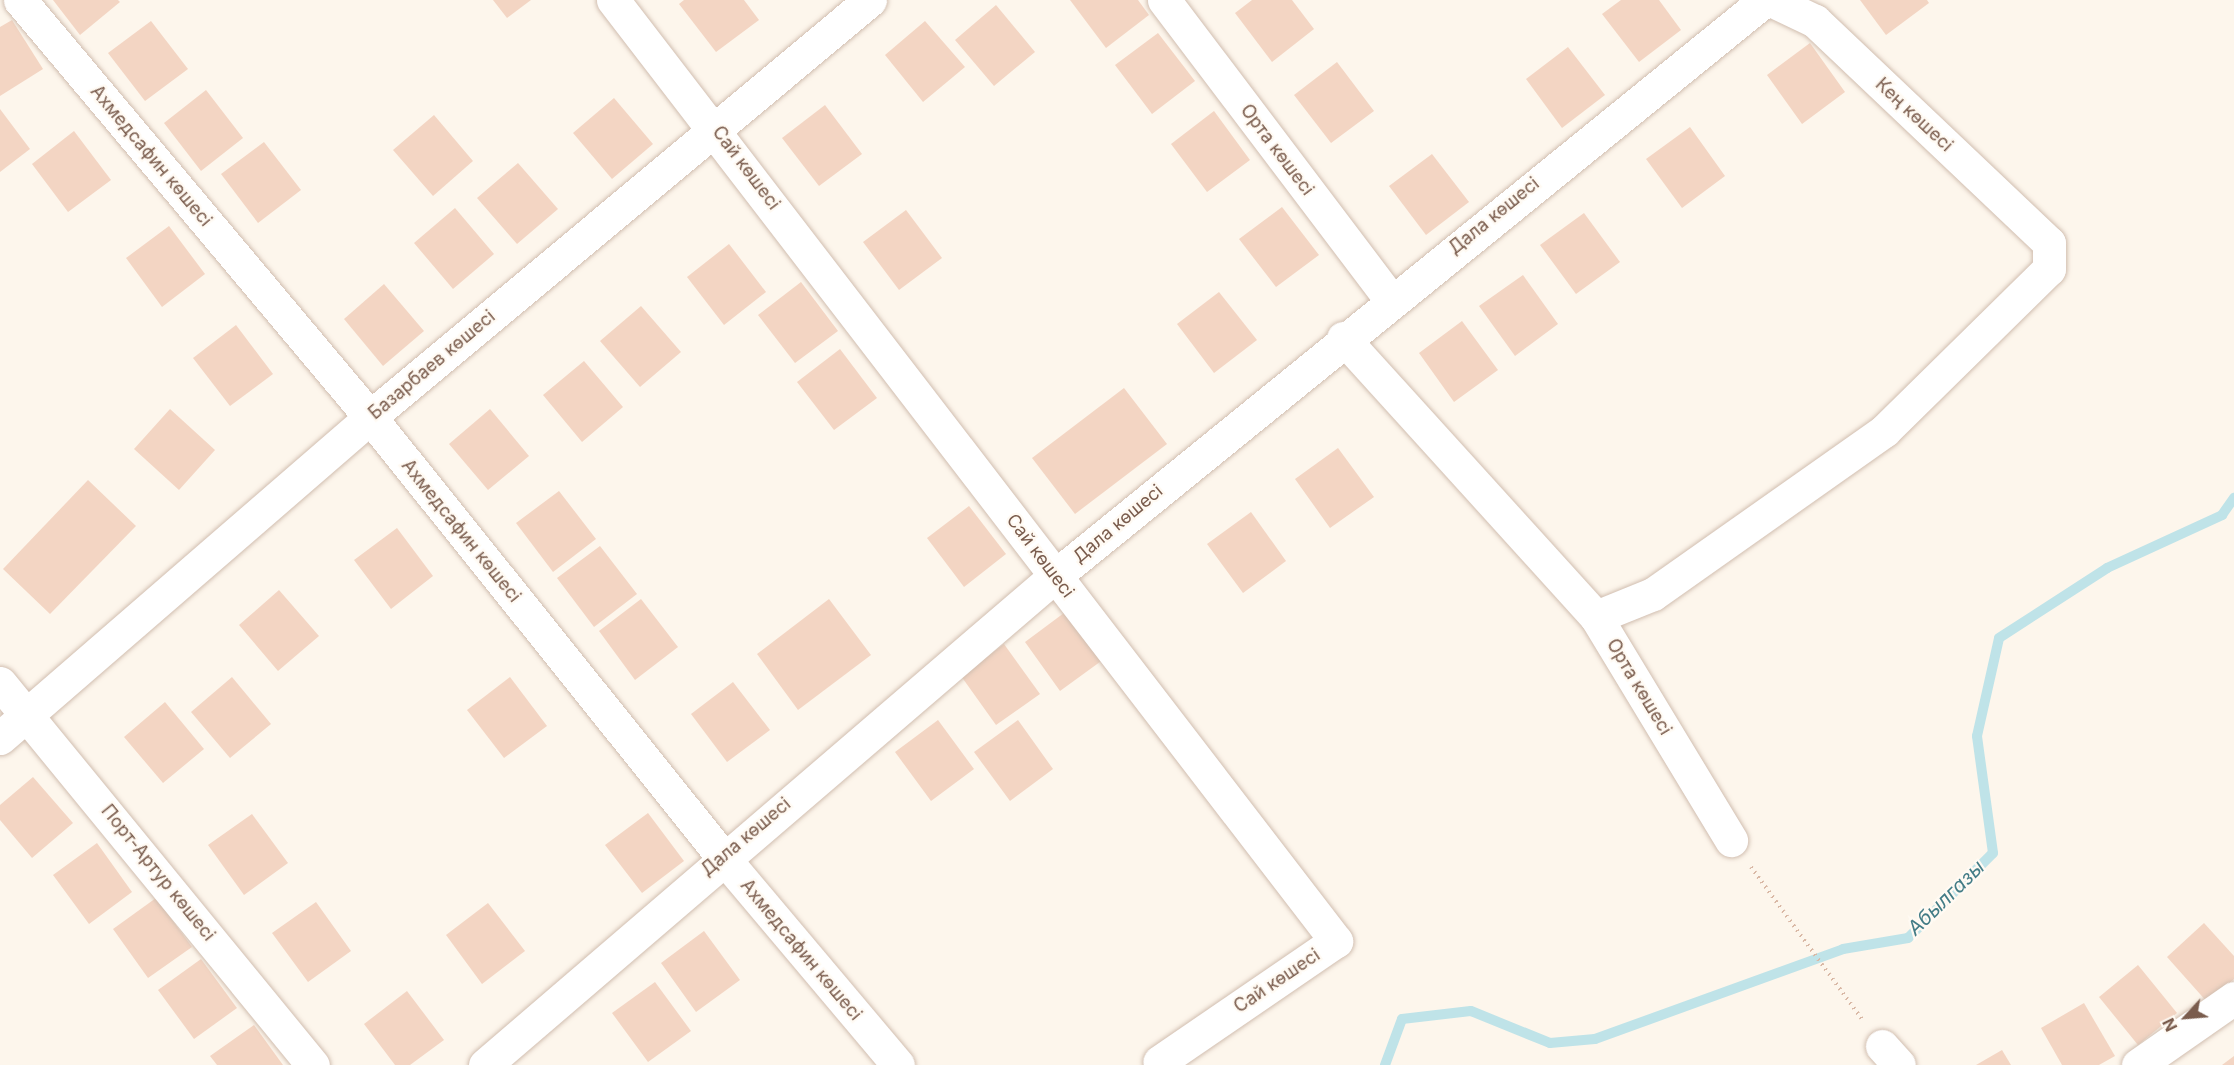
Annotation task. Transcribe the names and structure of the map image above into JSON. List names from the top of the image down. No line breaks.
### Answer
{"streets":{"street":["Кең көшесі","Орта көшесі","Ахмедсафин көшесі","Сай көшесі","Дала көшесі","Базарбаев көшесі","Порт-Артур көшесі"]},"crossings":[["Кең көшесі","Орта көшесі"],["Орта көшесі","Дала көшесі"],["Ахмедсафин көшесі","Дала көшесі"],["Ахмедсафин көшесі","Базарбаев көшесі"],["Сай көшесі","Дала көшесі"],["Сай көшесі","Базарбаев көшесі"],["Базарбаев көшесі","Порт-Артур көшесі"]],"water":["Абылгазы"],"north":"bottom left"}
